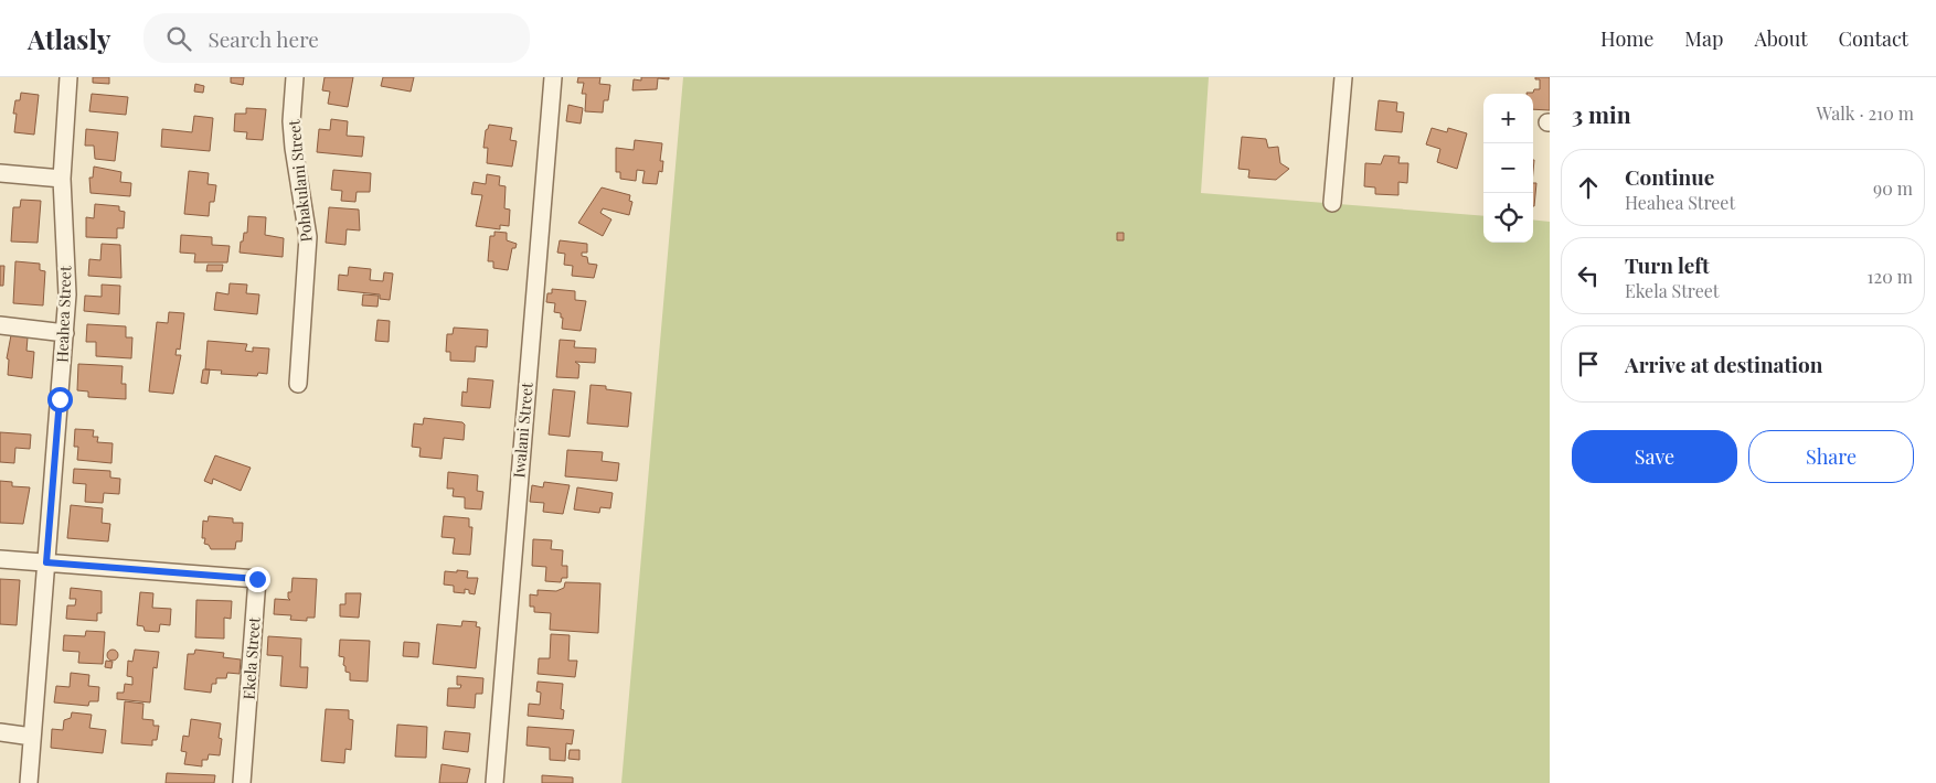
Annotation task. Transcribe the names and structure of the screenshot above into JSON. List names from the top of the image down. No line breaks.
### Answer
{"streets":{"street":["Pohakulani Street","Heahea Street","Iwalani Street","Ekela Street"]},"crossings":[["Heahea Street","Ekela Street"]],"page":{"header":"Atlasly","search":"Search here","nav":["Home","Map","About","Contact"],"heading":["3 min","Walk · 210 m"],"map_buttons":["+","−"],"list":[["Continue","Heahea Street","90 m"],["Turn left","Ekela Street","120 m"],"Arrive at destination"],"buttons":["Save","Share"]}}
